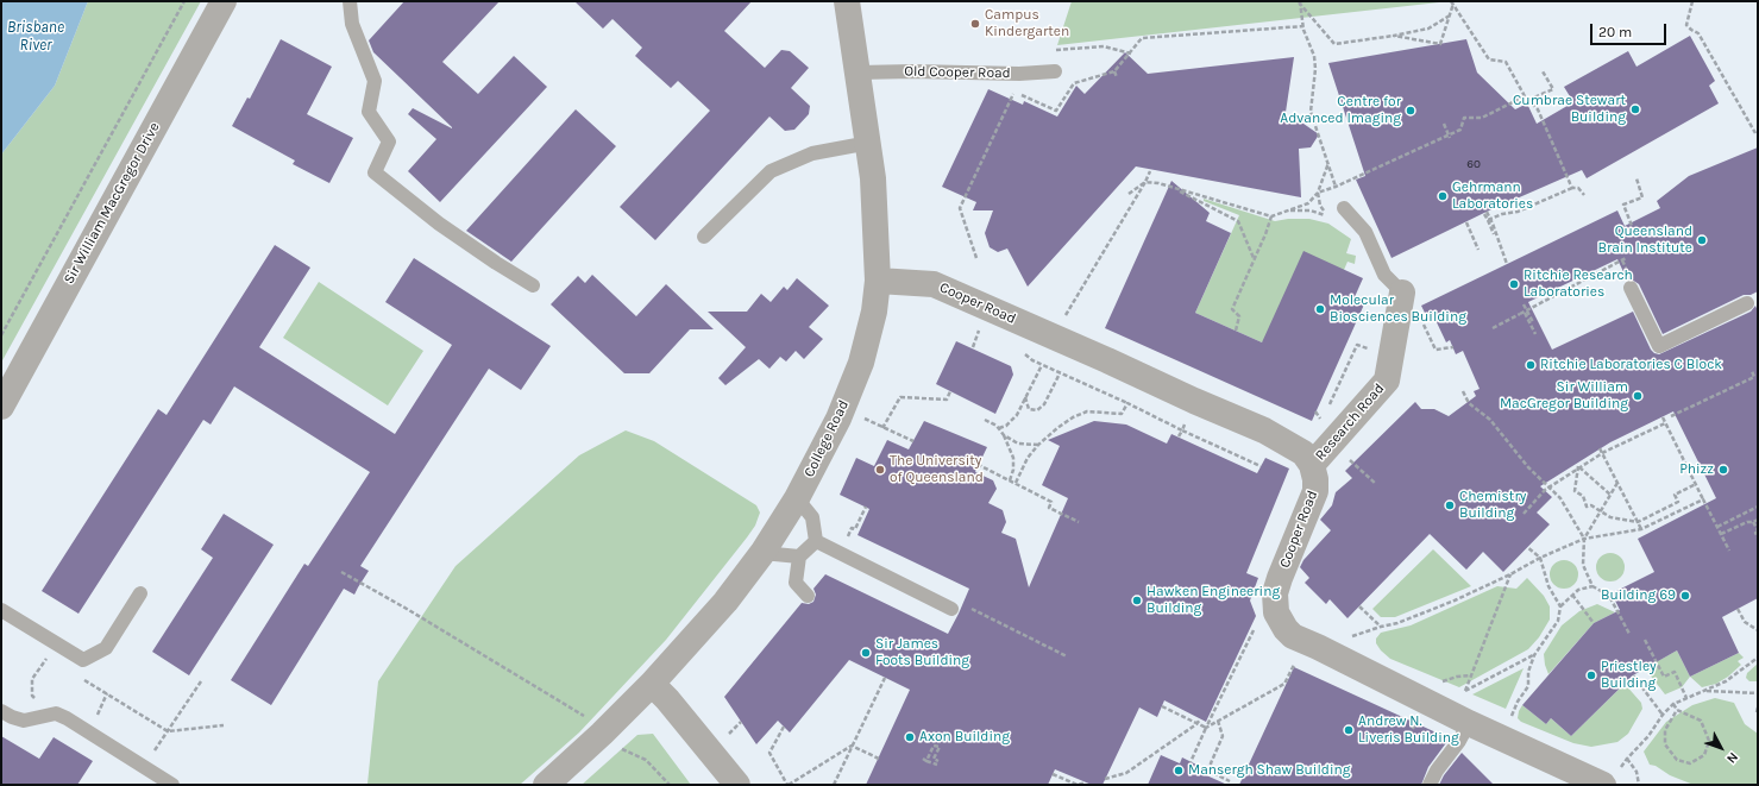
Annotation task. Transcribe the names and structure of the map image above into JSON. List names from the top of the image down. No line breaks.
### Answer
{"streets":{"street":["Sir William MacGregor Drive","Cooper Road","Research Road","College Road"],"lane":["Old Cooper Road"]},"crossings":[["Old Cooper Road","College Road"],["Cooper Road","Research Road"],["Cooper Road","College Road"]],"water":["Brisbane River"],"places":["Campus Kindergarten","Cumbrae Stewart Building","Centre for Advanced Imaging","Gehrmann Laboratories","Queensland Brain Institute","Ritchie Research Laboratories","Molecular Biosciences Building","Ritchie Laboratories C Block","Sir William MacGregor Building","The University of Queensland","Phizz","Chemistry Building","Building 69","Hawken Engineering Building","Sir James Foots Building","Priestley Building","Andrew N. Liveris Building","Axon Building","Mansergh Shaw Building"],"house_numbers":["60"],"scale_bar":"20 m","north":"bottom right"}
